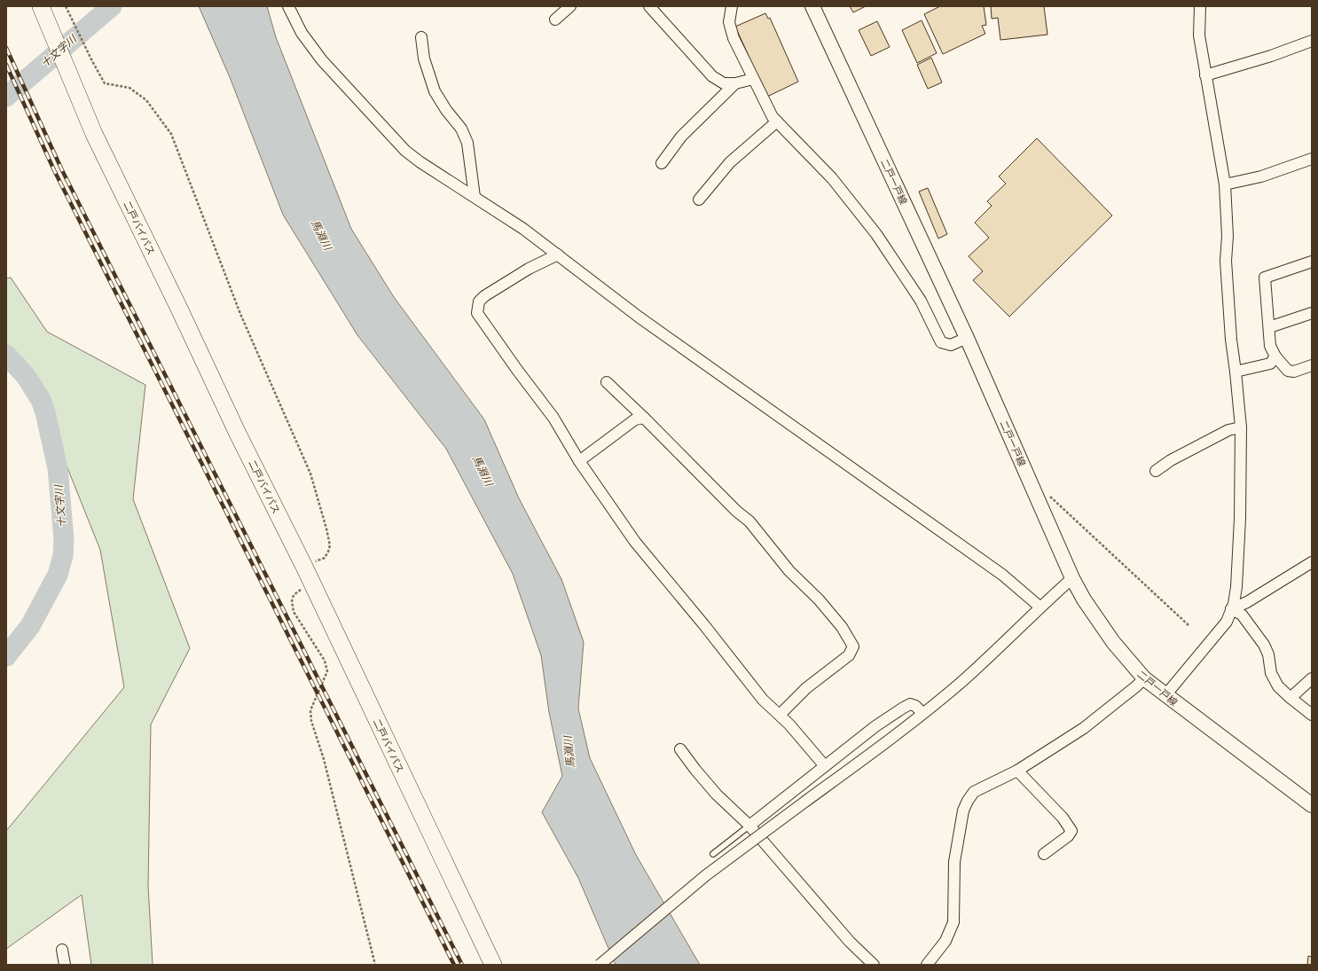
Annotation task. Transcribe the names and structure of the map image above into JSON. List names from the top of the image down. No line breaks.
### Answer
{"streets":{"highway":["二戸バイパス"],"main road":["二戸一戸線"]},"water":["十文字川","馬淵川"]}
